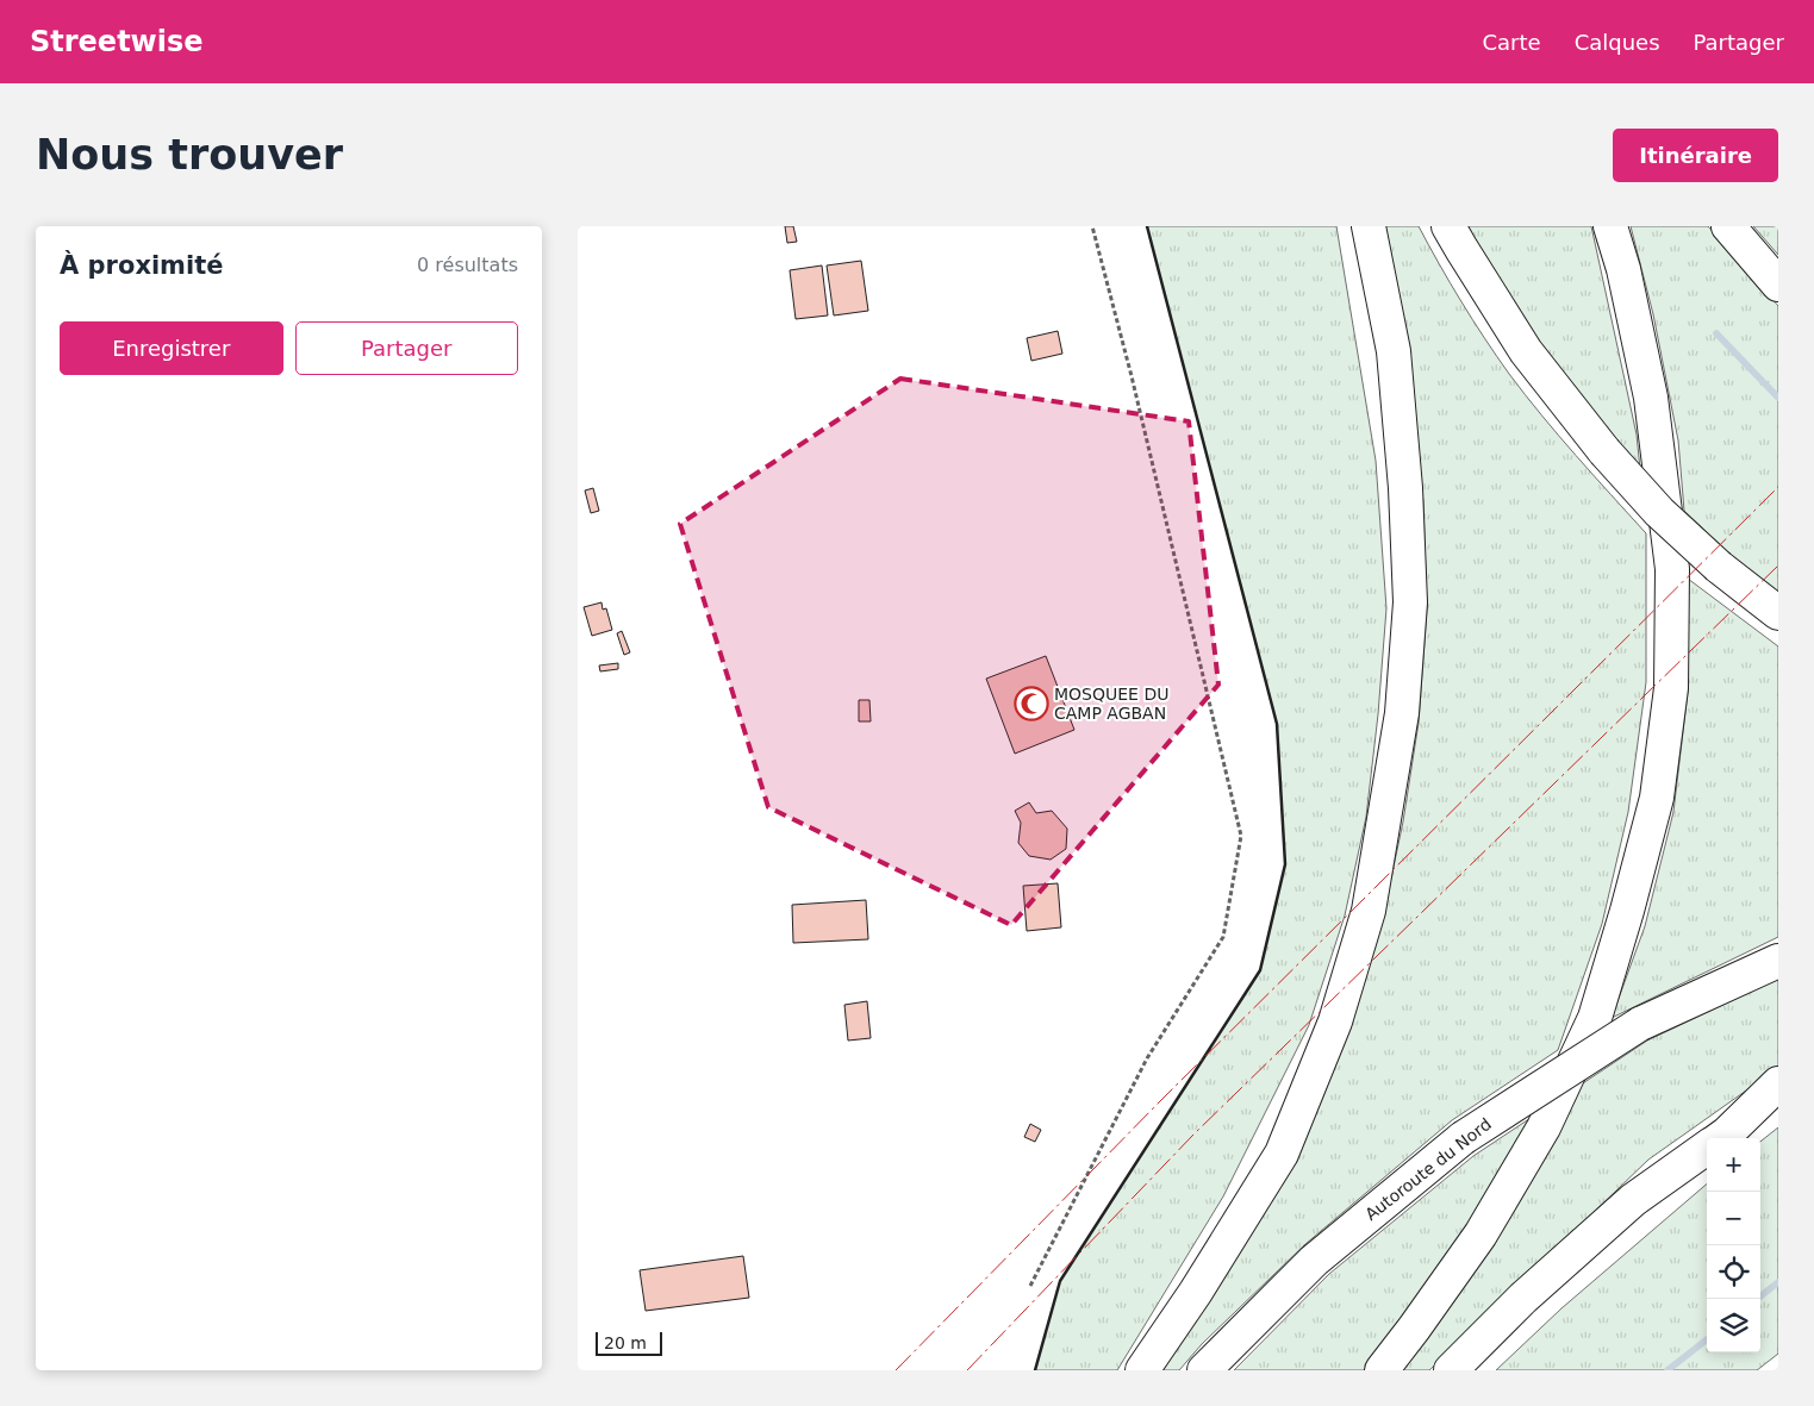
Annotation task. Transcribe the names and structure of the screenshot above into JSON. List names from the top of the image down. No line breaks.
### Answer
{"streets":{"highway":["Autoroute du Nord"]},"places":{"mosque":["MOSQUEE DU CAMP AGBAN"]},"scale_bar":"20 m","page":{"header":"Streetwise","nav":["Carte","Calques","Partager"],"buttons":["Itinéraire",["Enregistrer","Partager"]],"title":"Nous trouver","heading":["À proximité","0 résultats"],"map_buttons":["+","−"],"scale":"20 m"}}
